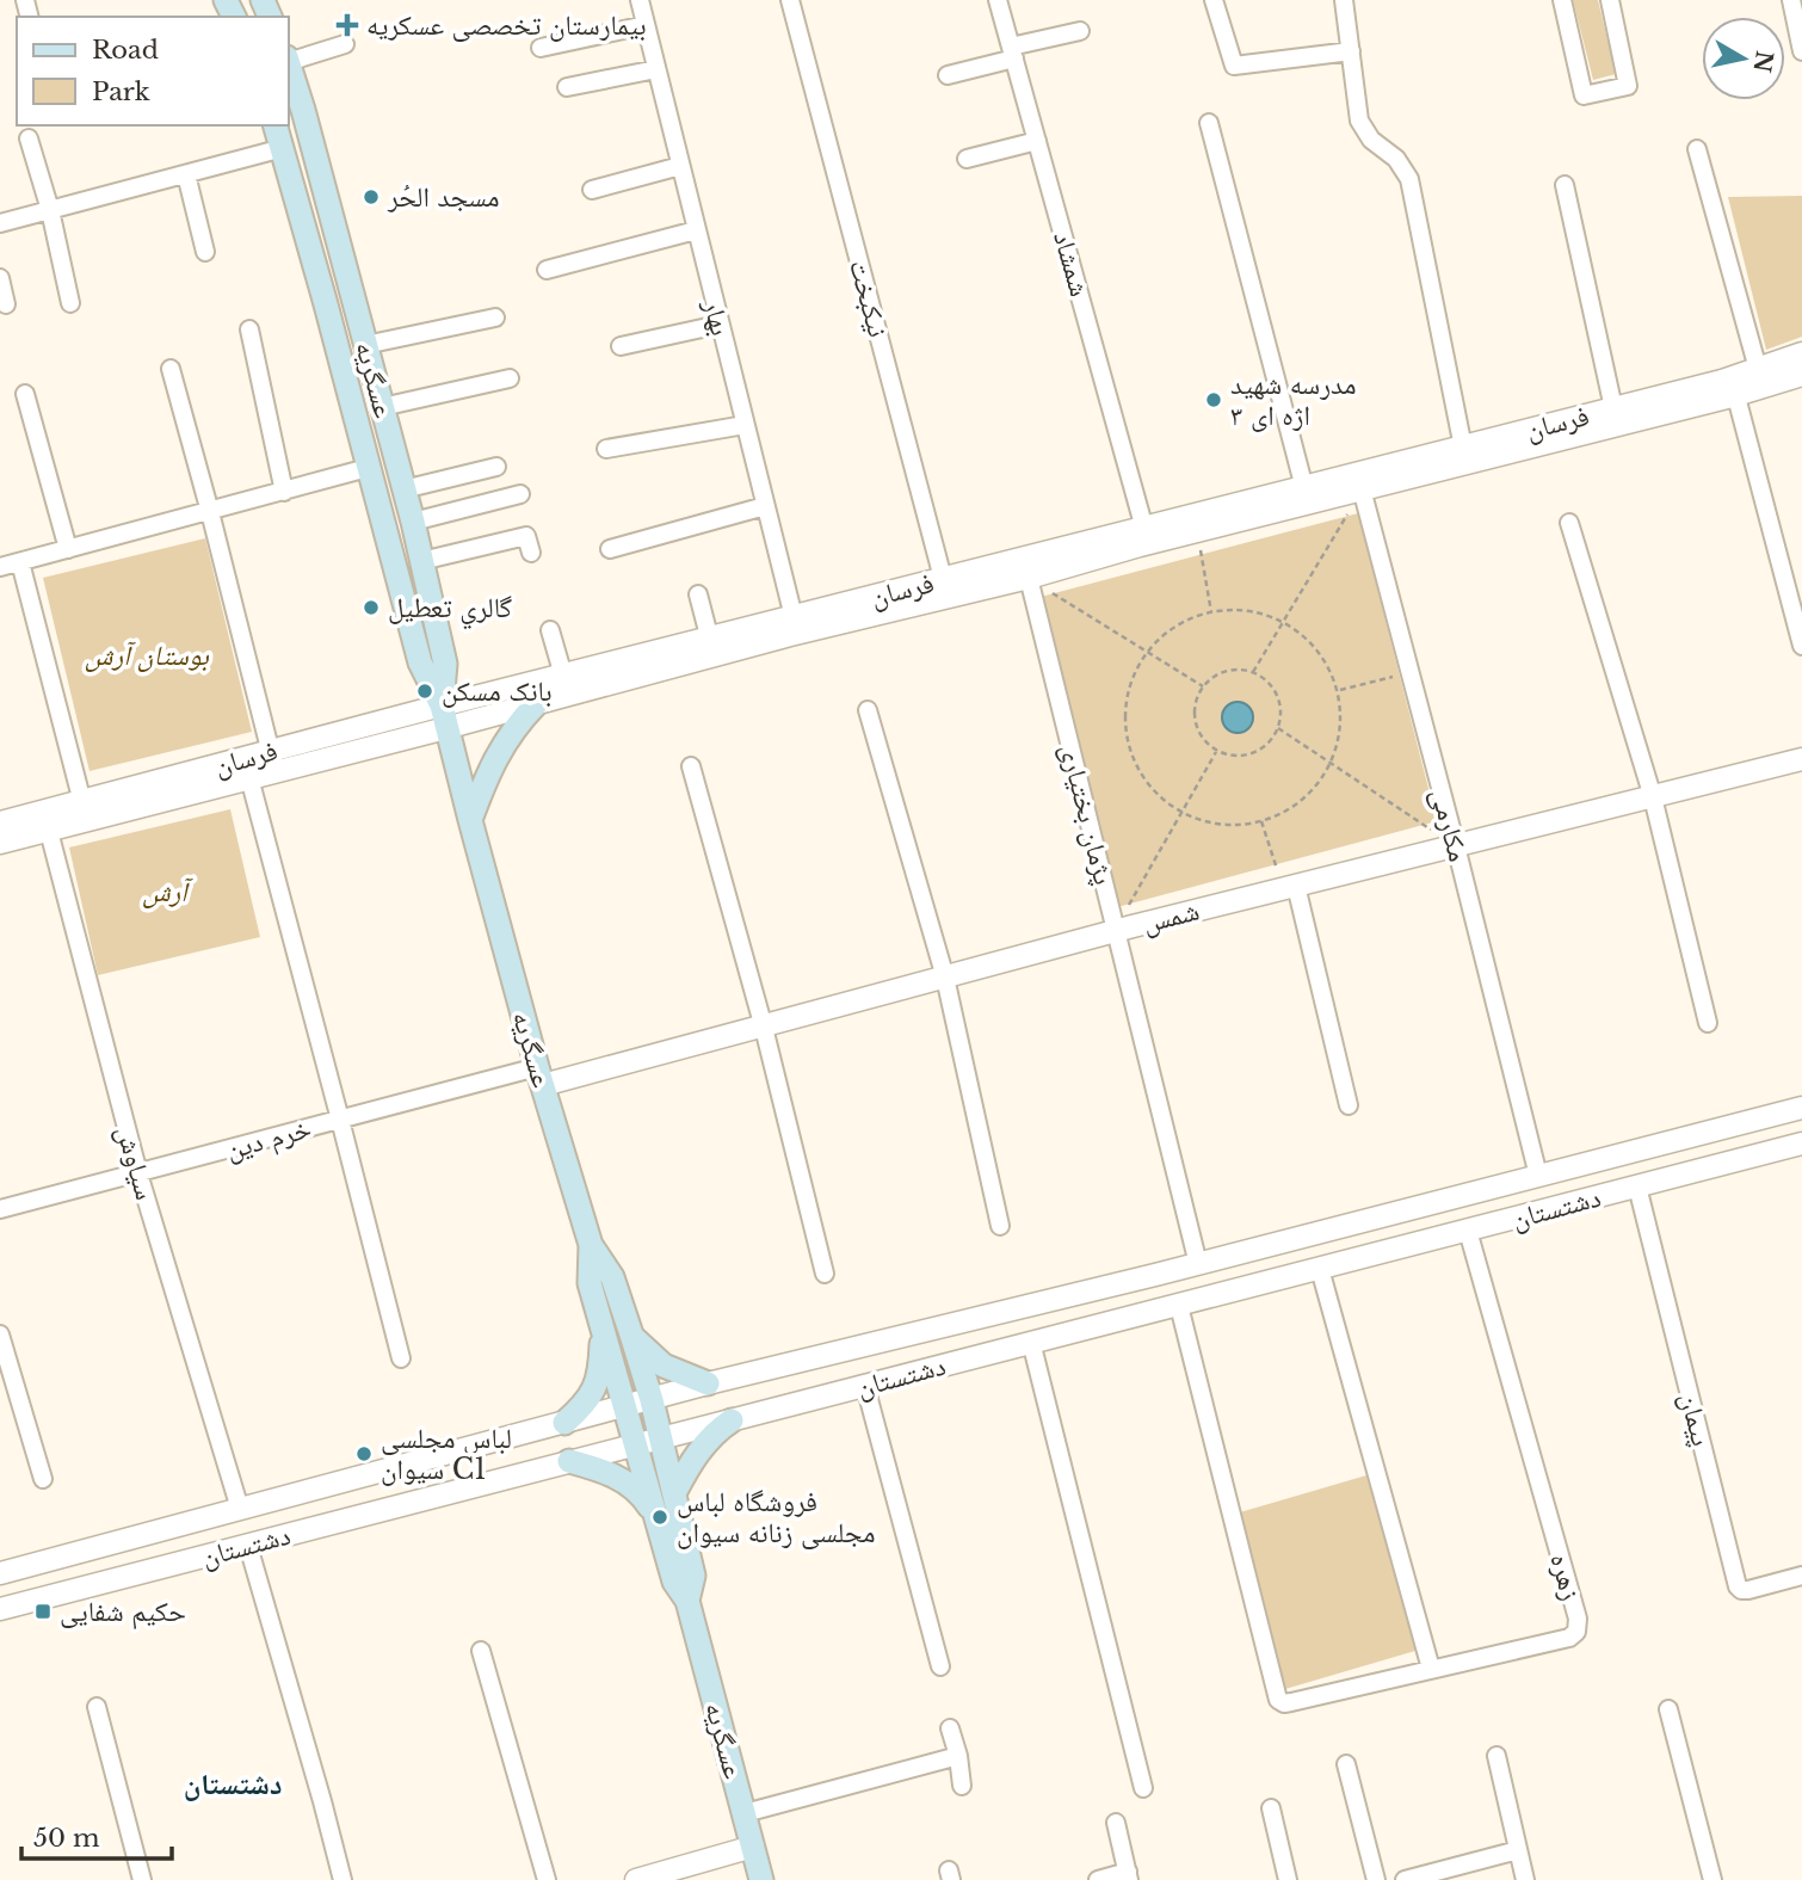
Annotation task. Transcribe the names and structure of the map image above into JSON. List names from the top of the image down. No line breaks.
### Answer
{"streets":{"main road":["عسگریه"],"street":["شمشاد","نیکبخت","بهار","فرسان","پژمان بختیاری","مکارمی","شمس","خرم دین","سیاوش","دشتستان","پیمان","زهره"]},"crossings":[["شمشاد","فرسان"],["نیکبخت","فرسان"],["بهار","فرسان"],["عسگریه","فرسان"],["عسگریه","شمس"],["عسگریه","خرم دین"],["عسگریه","دشتستان"],["فرسان","پژمان بختیاری"],["فرسان","مکارمی"],["فرسان","سیاوش"],["پژمان بختیاری","شمس"],["پژمان بختیاری","دشتستان"],["مکارمی","شمس"],["مکارمی","دشتستان"],["شمس","خرم دین"],["خرم دین","سیاوش"],["سیاوش","دشتستان"],["دشتستان","پیمان"],["دشتستان","زهره"]],"districts":["دشتستان"],"parks":["بوستان آرش","آرش"],"places":{"health":["بیمارستان تخصصی عسکریه"],"other":["مسجد الحُر","مدرسه شهید اژه ای ۳","گالري تعطيل","بانک مسکن","لباس مجلسی سیوان C1","فروشگاه لباس مجلسی زنانه سیوان"],"transit":["حکیم شفایی"]},"legend":["Road","Park"],"scale_bar":"50 m","north":"right"}
